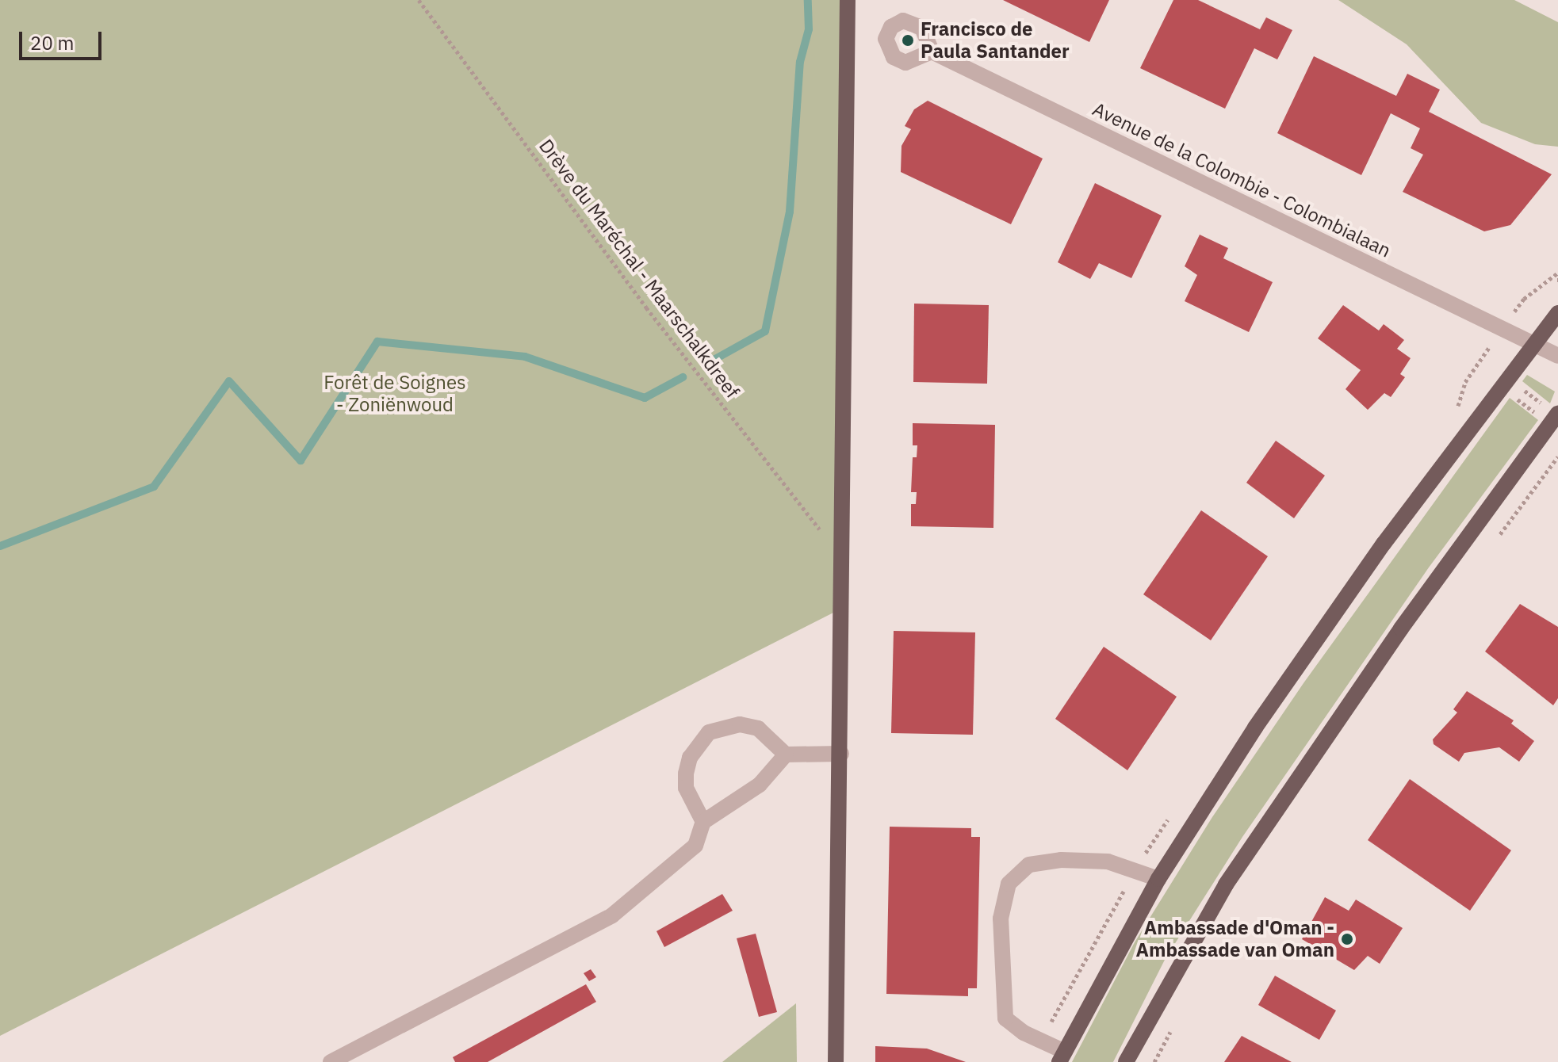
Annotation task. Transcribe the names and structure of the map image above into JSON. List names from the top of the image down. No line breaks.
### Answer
{"streets":{"street":["Avenue de la Colombie - Colombialaan"],"path":["Drève du Maréchal - Maarschalkdreef"]},"parks":["Forêt de Soignes - Zoniënwoud"],"places":["Francisco de Paula Santander","Ambassade d'Oman - Ambassade van Oman"],"scale_bar":"20 m"}
